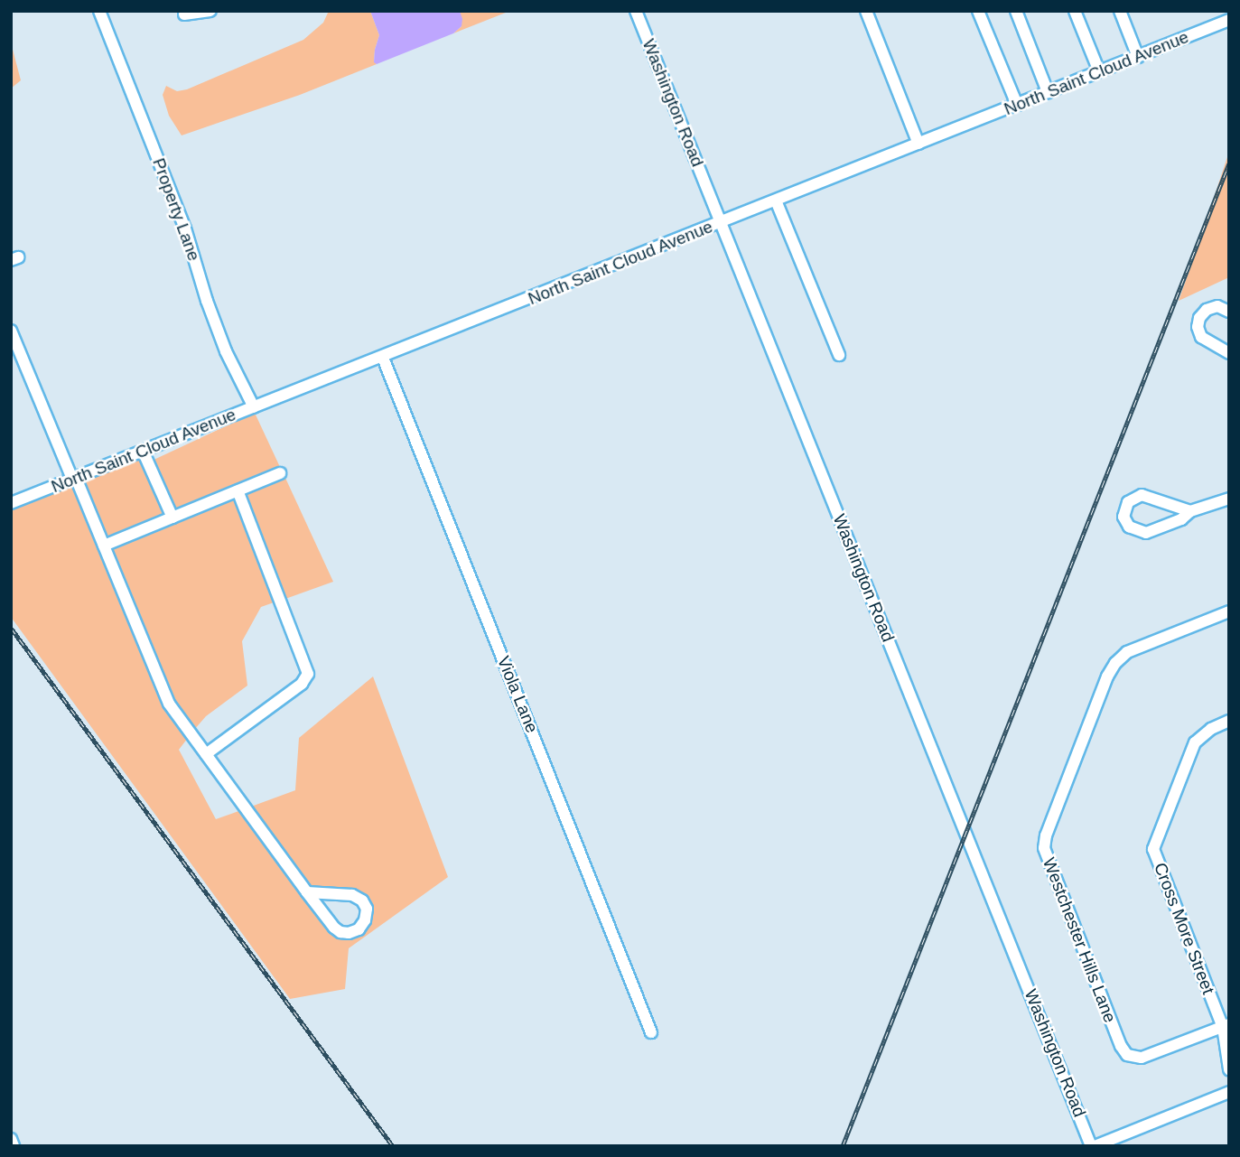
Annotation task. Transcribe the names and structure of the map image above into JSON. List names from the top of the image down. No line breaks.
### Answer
{"streets":{"street":["North Saint Cloud Avenue","Washington Road","Property Lane","Viola Lane","Cross More Street","Westchester Hills Lane"]},"crossings":[["North Saint Cloud Avenue","Washington Road"],["North Saint Cloud Avenue","Property Lane"],["North Saint Cloud Avenue","Viola Lane"],["Cross More Street","Westchester Hills Lane"]]}
